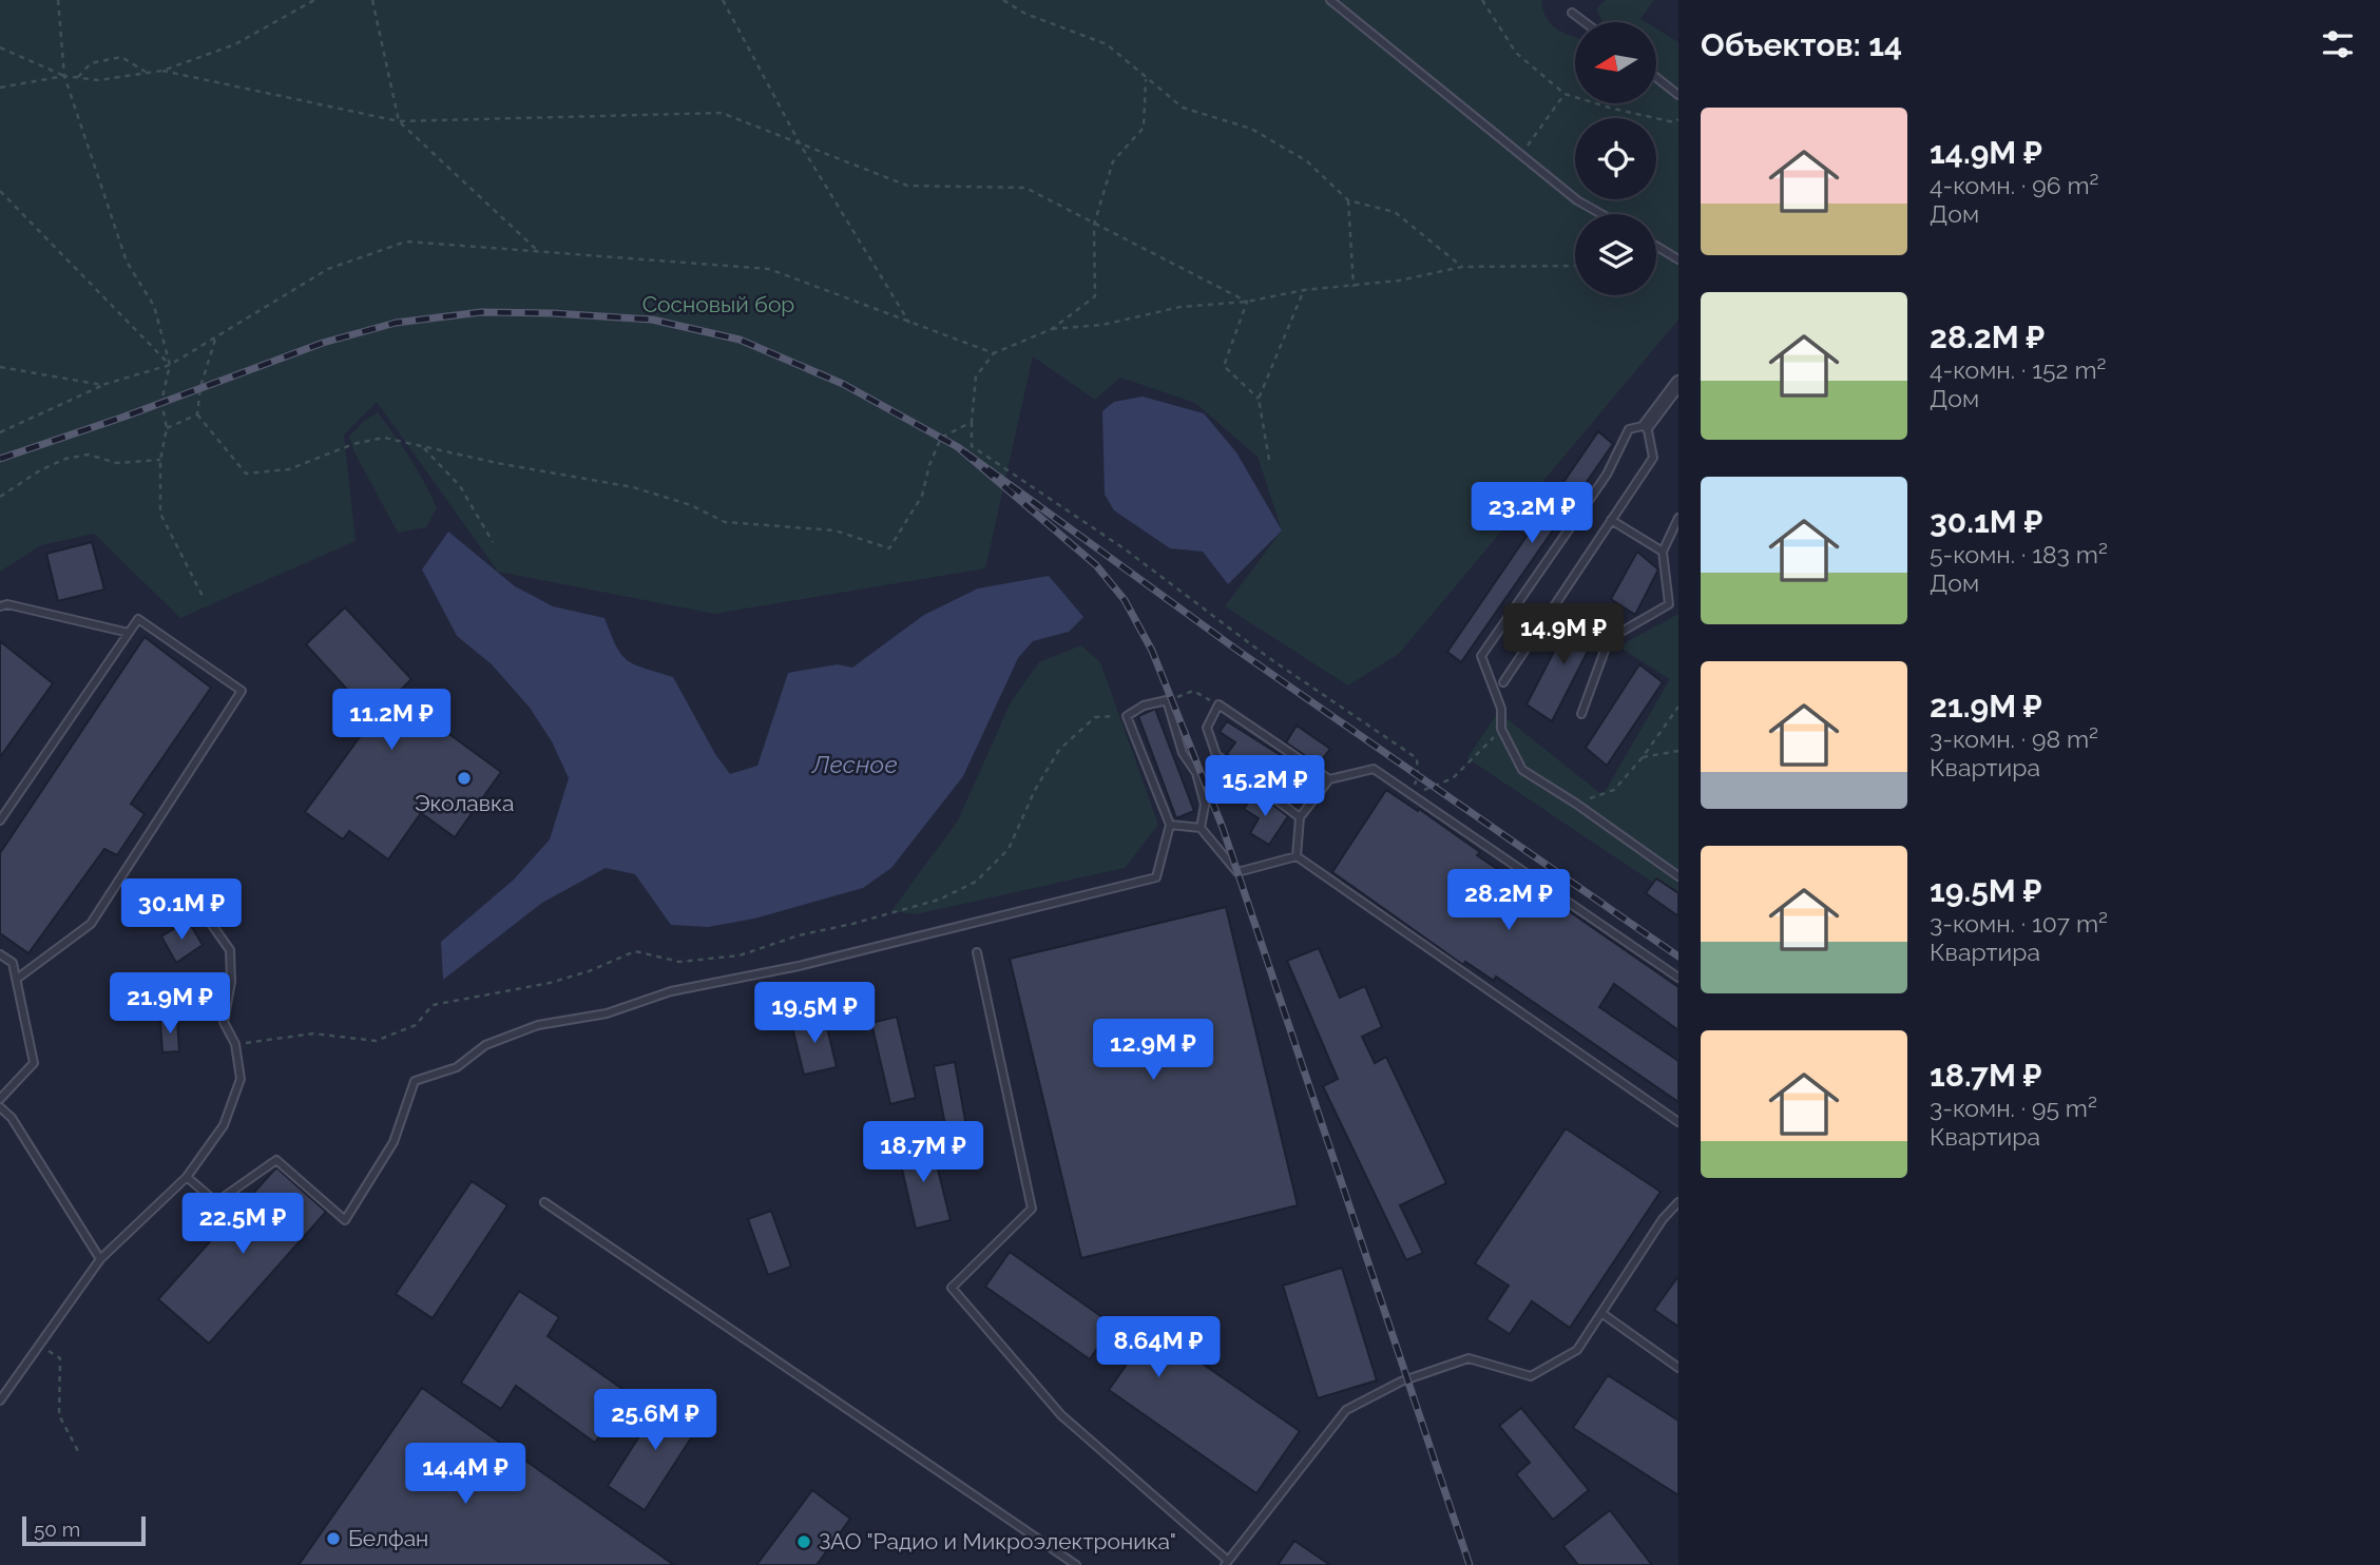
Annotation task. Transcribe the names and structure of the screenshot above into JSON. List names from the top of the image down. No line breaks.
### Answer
{"water":["Лесное"],"parks":["Сосновый бор"],"places":["Эколавка","Белфан","ЗАО \"Радио и Микроэлектроника\""],"scale_bar":"50 m","north":"left","page":{"heading":"Объектов: 14","list":[{"name":"14.9M ₽","note":"4-комн. · 96 m² · Дом"},{"name":"28.2M ₽","note":"4-комн. · 152 m² · Дом"},{"name":"30.1M ₽","note":"5-комн. · 183 m² · Дом"},{"name":"21.9M ₽","note":"3-комн. · 98 m² · Квартира"},{"name":"19.5M ₽","note":"3-комн. · 107 m² · Квартира"},{"name":"18.7M ₽","note":"3-комн. · 95 m² · Квартира"}],"price":["23.2M ₽","14.9M ₽","11.2M ₽","15.2M ₽","28.2M ₽","30.1M ₽","21.9M ₽","19.5M ₽","12.9M ₽","18.7M ₽","22.5M ₽","8.64M ₽","25.6M ₽","14.4M ₽"],"scale":"50 m"}}
